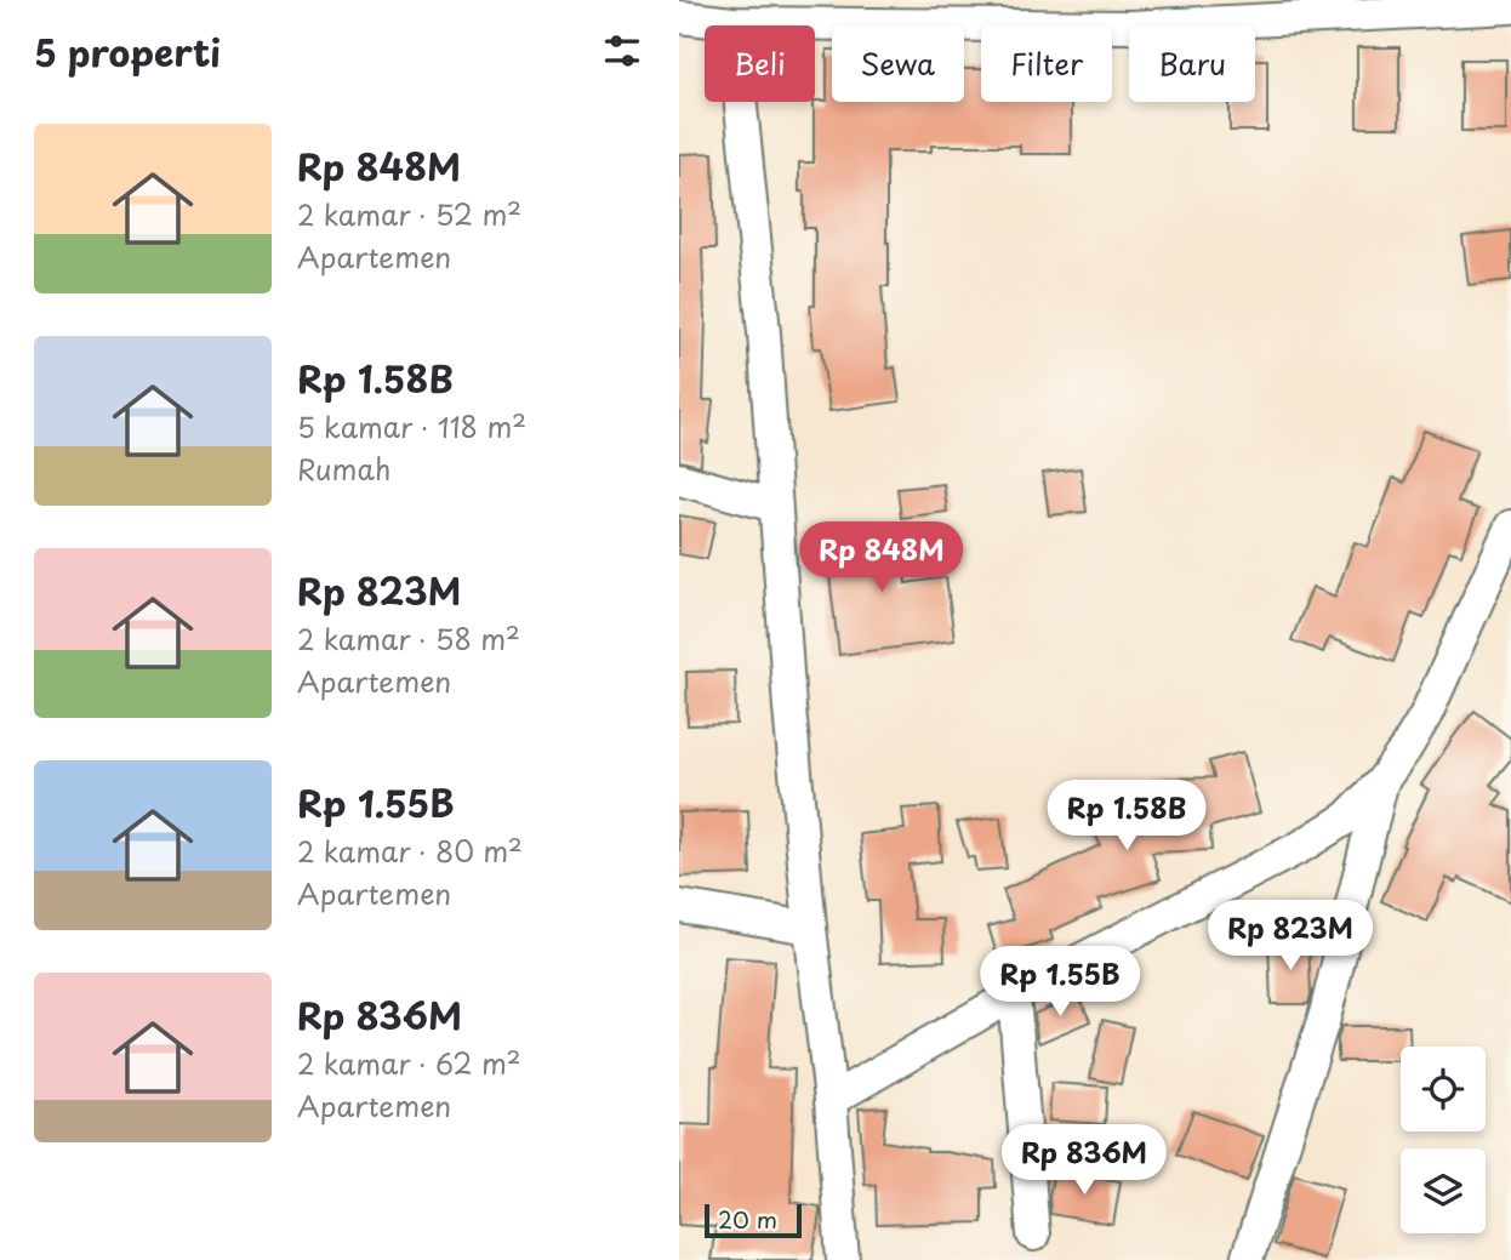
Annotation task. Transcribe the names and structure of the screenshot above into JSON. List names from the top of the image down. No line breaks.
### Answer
{"scale_bar":"20 m","page":{"heading":"5 properti","chip":["Beli","Sewa","Filter","Baru"],"list":[{"name":"Rp 848M","note":"2 kamar · 52 m² · Apartemen"},{"name":"Rp 1.58B","note":"5 kamar · 118 m² · Rumah"},{"name":"Rp 823M","note":"2 kamar · 58 m² · Apartemen"},{"name":"Rp 1.55B","note":"2 kamar · 80 m² · Apartemen"},{"name":"Rp 836M","note":"2 kamar · 62 m² · Apartemen"}],"price":["Rp 848M","Rp 1.58B","Rp 823M","Rp 1.55B","Rp 836M"],"scale":"20 m"}}
